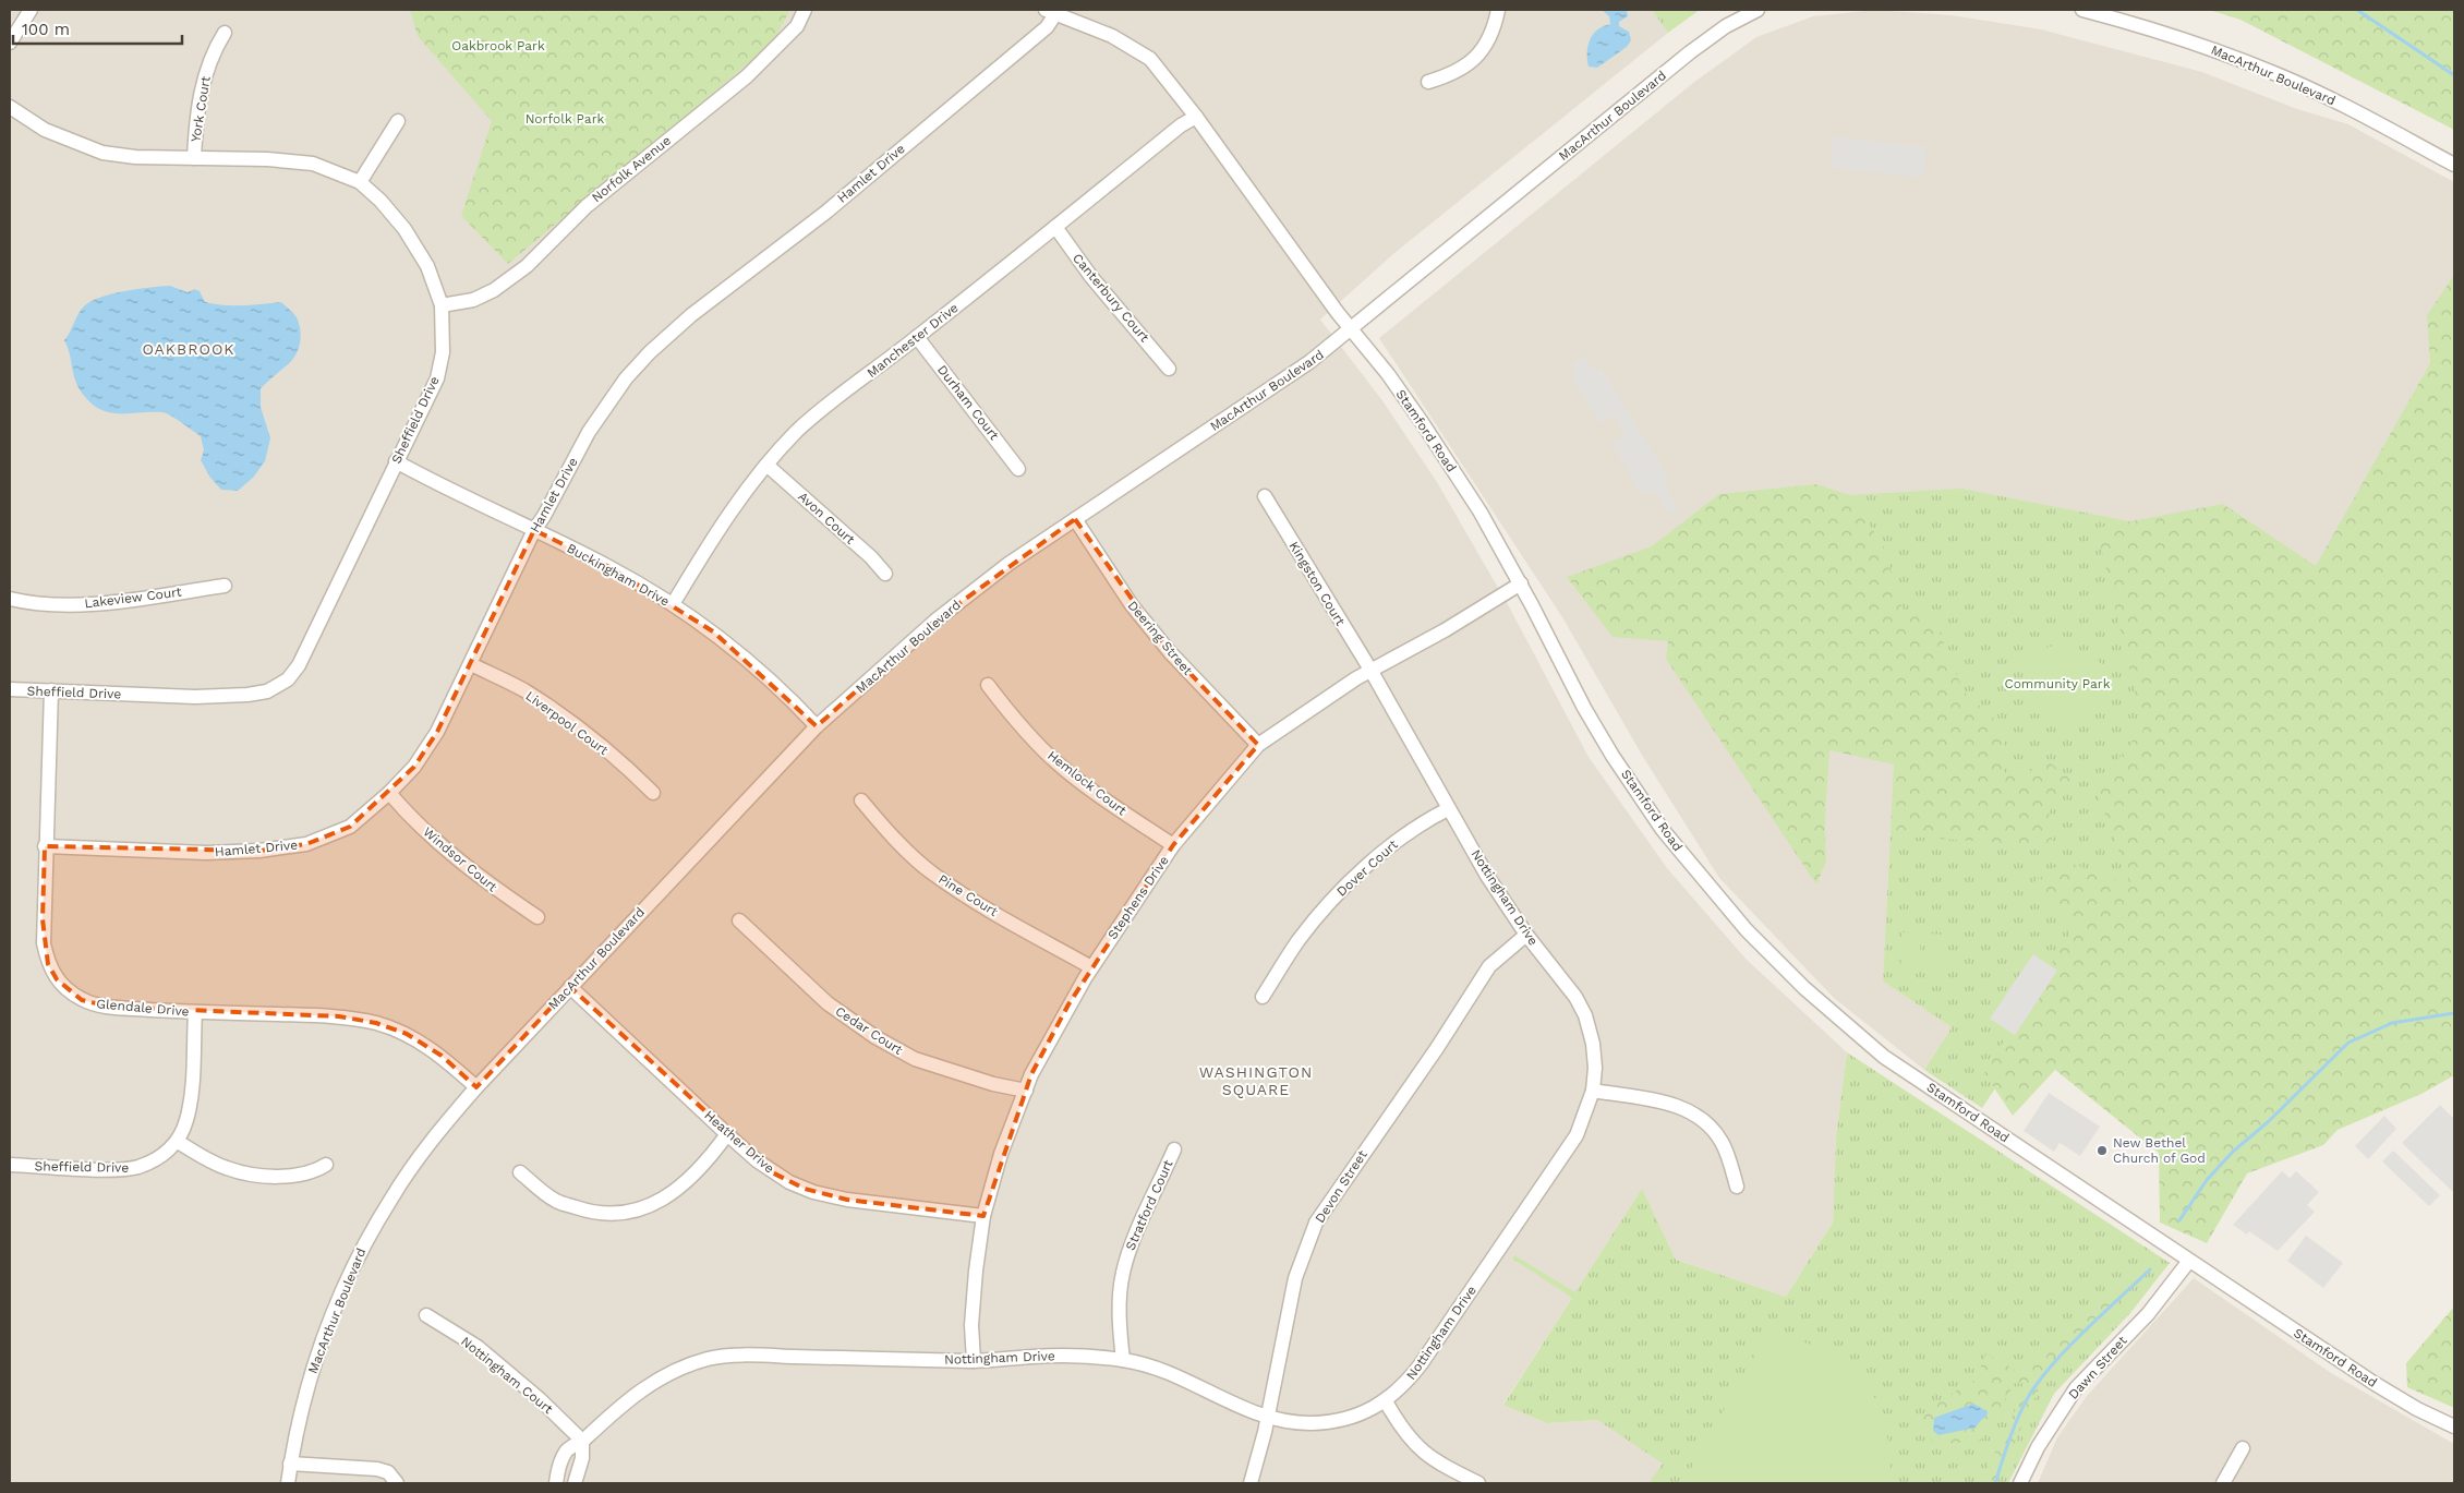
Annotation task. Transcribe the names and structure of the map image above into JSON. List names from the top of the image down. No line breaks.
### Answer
{"streets":{"street":["MacArthur Boulevard","York Court","Norfolk Avenue","Hamlet Drive","Canterbury Court","Manchester Drive","Durham Court","Sheffield Drive","Stamford Road","Avon Court","Buckingham Drive","Kingston Court","Lakeview Court","Deering Street","Liverpool Court","Hemlock Court","Windsor Court","Dover Court","Pine Court","Stephens Drive","Nottingham Drive","Glendale Drive","Cedar Court","Heather Drive","Devon Street","Stratford Court","Dawn Street","Nottingham Court"]},"crossings":[["MacArthur Boulevard","Stamford Road"],["MacArthur Boulevard","Buckingham Drive"],["MacArthur Boulevard","Deering Street"],["MacArthur Boulevard","Glendale Drive"],["MacArthur Boulevard","Heather Drive"],["York Court","Sheffield Drive"],["Norfolk Avenue","Sheffield Drive"],["Hamlet Drive","Stamford Road"],["Hamlet Drive","Buckingham Drive"],["Hamlet Drive","Liverpool Court"],["Hamlet Drive","Windsor Court"],["Hamlet Drive","Glendale Drive"],["Canterbury Court","Manchester Drive"],["Manchester Drive","Durham Court"],["Manchester Drive","Stamford Road"],["Manchester Drive","Avon Court"],["Manchester Drive","Buckingham Drive"],["Sheffield Drive","Buckingham Drive"],["Sheffield Drive","Glendale Drive"],["Stamford Road","Stephens Drive"],["Stamford Road","Dawn Street"],["Kingston Court","Stephens Drive"],["Kingston Court","Nottingham Drive"],["Deering Street","Stephens Drive"],["Hemlock Court","Stephens Drive"],["Dover Court","Nottingham Drive"],["Pine Court","Stephens Drive"],["Stephens Drive","Nottingham Drive"],["Stephens Drive","Cedar Court"],["Stephens Drive","Heather Drive"],["Nottingham Drive","Devon Street"],["Nottingham Drive","Stratford Court"],["Nottingham Drive","Nottingham Court"]],"districts":["OAKBROOK","WASHINGTON SQUARE"],"parks":["Oakbrook Park","Norfolk Park","Community Park"],"places":["New Bethel Church of God"],"scale_bar":"100 m"}
